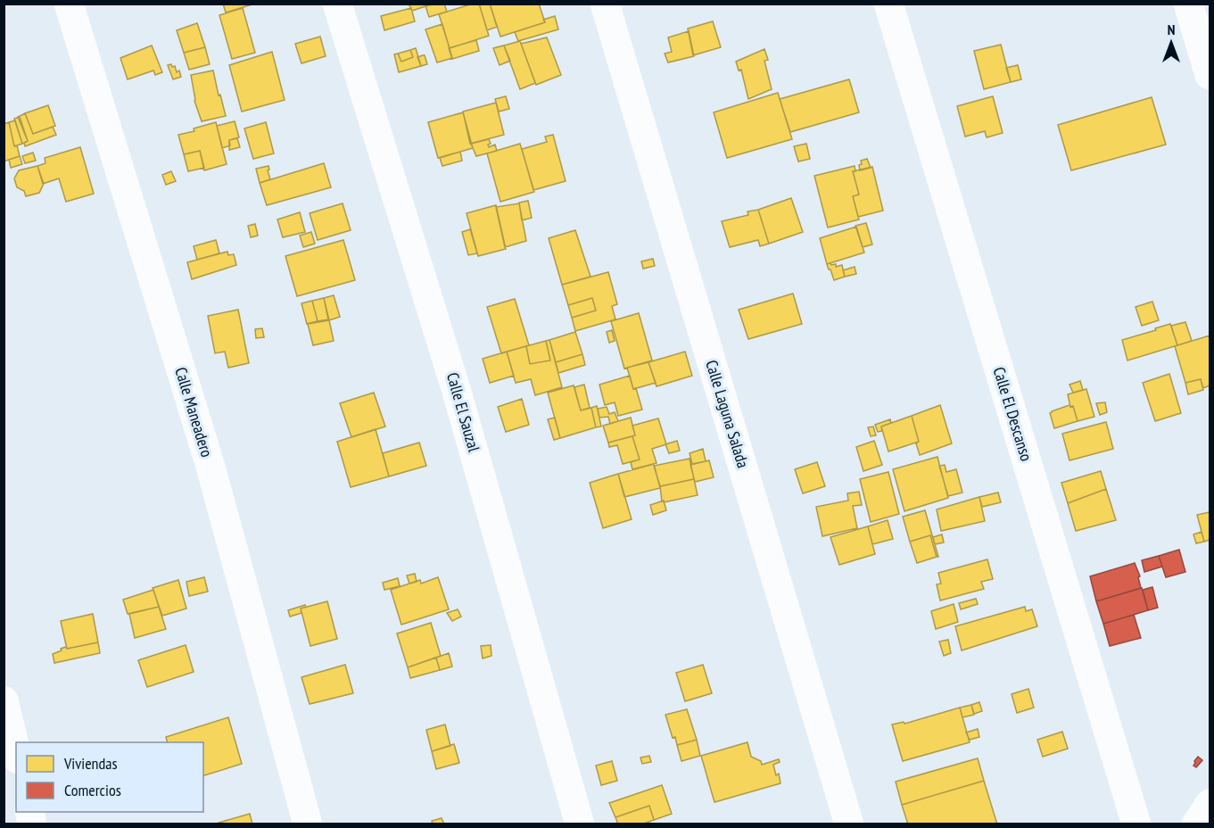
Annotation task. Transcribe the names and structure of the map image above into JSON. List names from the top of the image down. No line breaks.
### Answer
{"streets":{"street":["Calle Maneadero","Calle El Sauzal","Calle Laguna Salada","Calle El Descanso"]},"legend":["Viviendas","Comercios"],"north":"top"}
